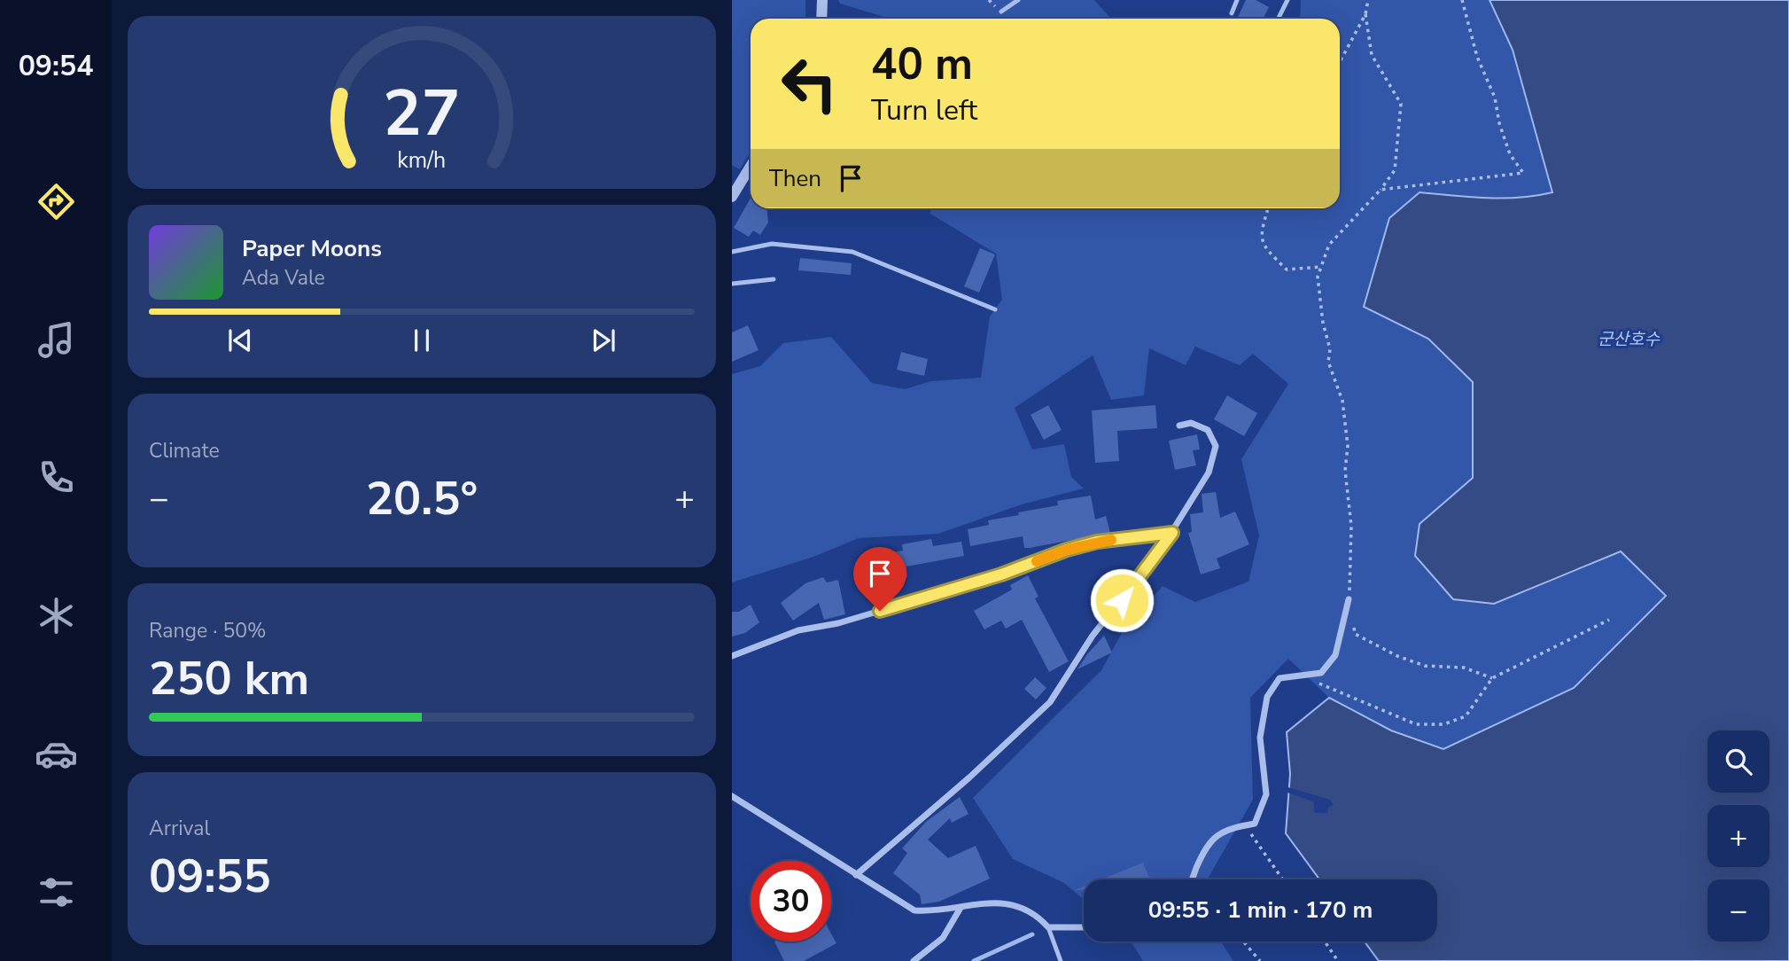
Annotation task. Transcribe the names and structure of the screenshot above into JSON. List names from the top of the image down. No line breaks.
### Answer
{"water":["군산호수"],"page":{"tabs":"09:54","turn":["40 m","Turn left"],"then":"Then","song":["Paper Moons","Ada Vale"],"tile":["Climate",["Range · 50%","250 km"],["Arrival","09:55"]],"heat":["−","20.5°","+"],"map_buttons":["+","−"],"limit":"30","trip":"09:55 · 1 min · 170 m","gauge":["27","km/h"]}}
